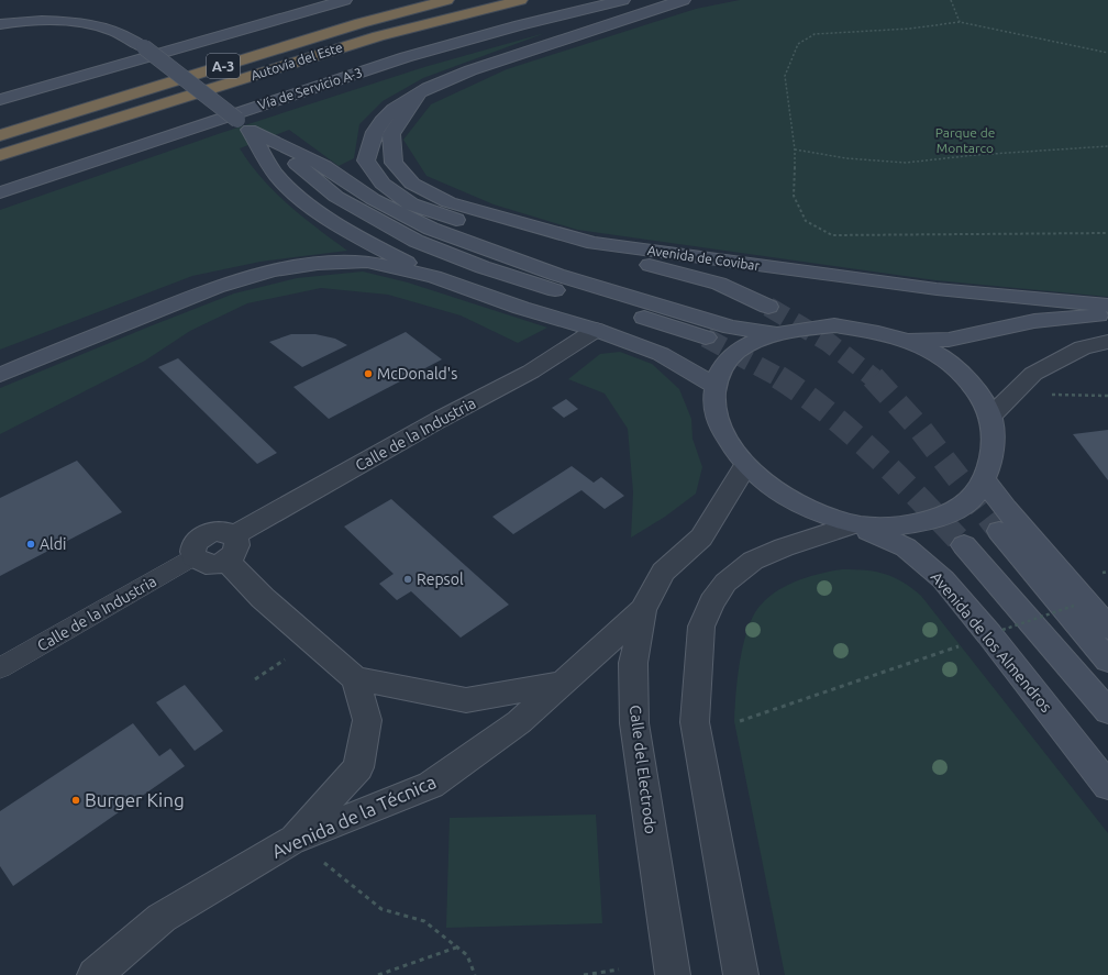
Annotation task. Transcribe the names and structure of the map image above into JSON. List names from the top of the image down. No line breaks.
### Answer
{"streets":{"highway":["Autovía del Este","A-3"],"main road":["Vía de Servicio A-3","Avenida de Covibar","Avenida de los Almendros"],"street":["Calle de la Industria","Calle del Electrodo","Avenida de la Técnica"]},"crossings":[["Calle del Electrodo","Avenida de la Técnica"]],"parks":["Parque de Montarco"],"places":["McDonald's","Aldi","Repsol","Burger King"]}
